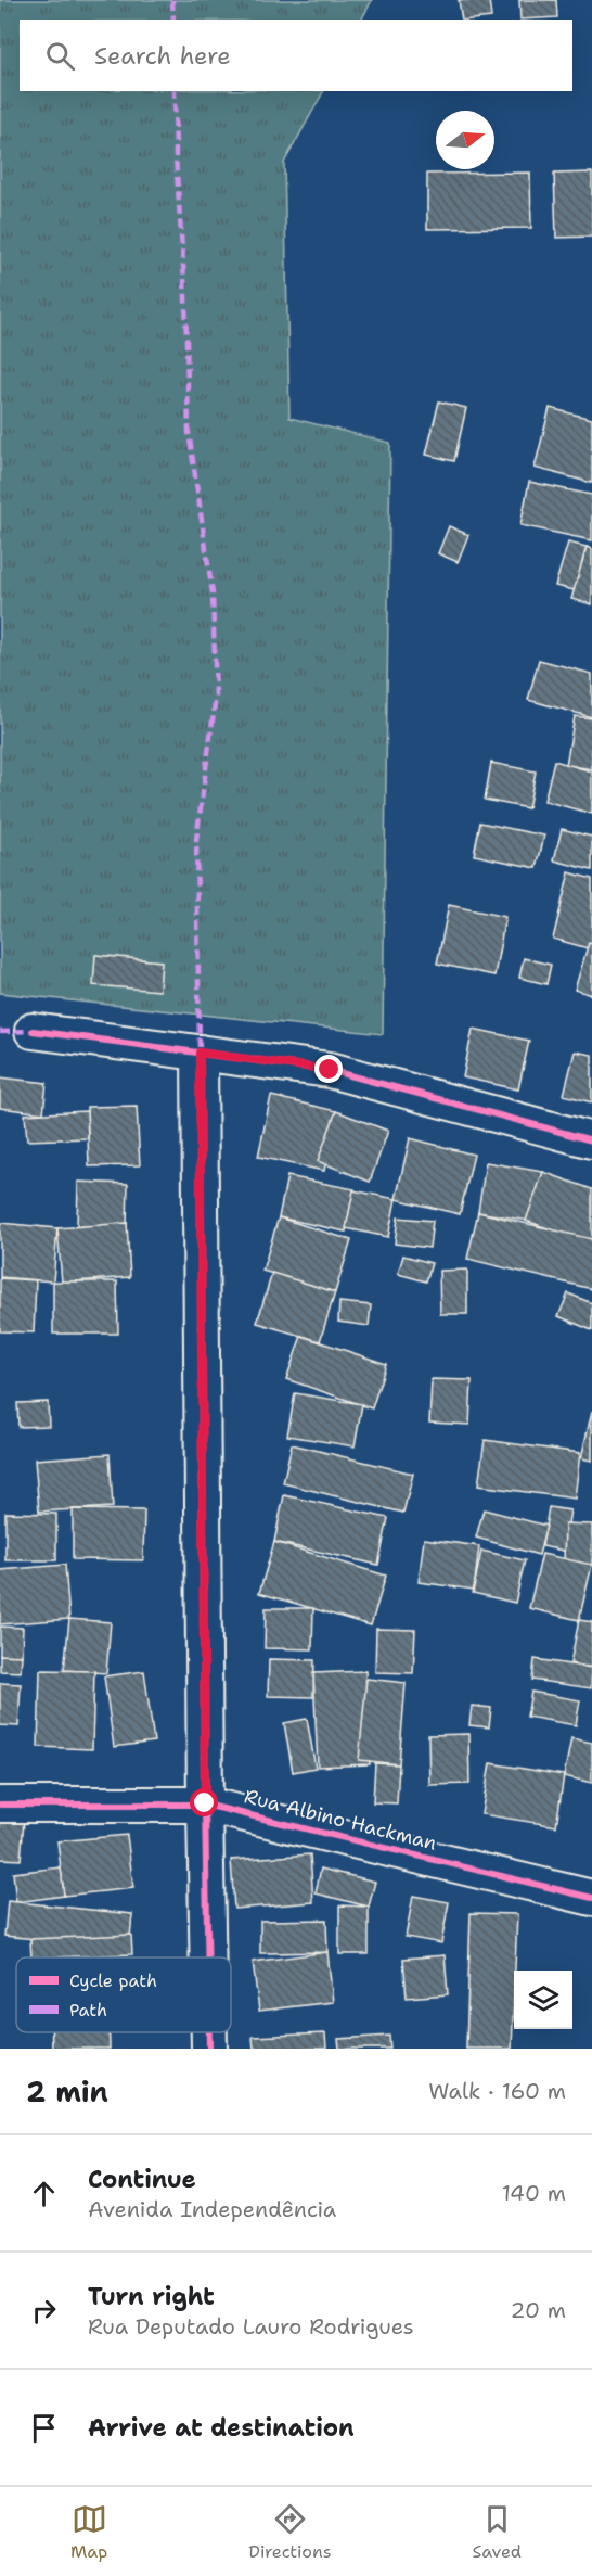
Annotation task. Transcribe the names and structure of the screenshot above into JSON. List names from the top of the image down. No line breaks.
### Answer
{"streets":{"street":["Rua Albino Hackman"]},"legend":["Cycle path","Path"],"north":"right","page":{"search":"Search here","heading":["2 min","Walk · 160 m"],"list":[["Continue","Avenida Independência","140 m"],["Turn right","Rua Deputado Lauro Rodrigues","20 m"],"Arrive at destination"],"nav":["Map","Directions","Saved"]}}
